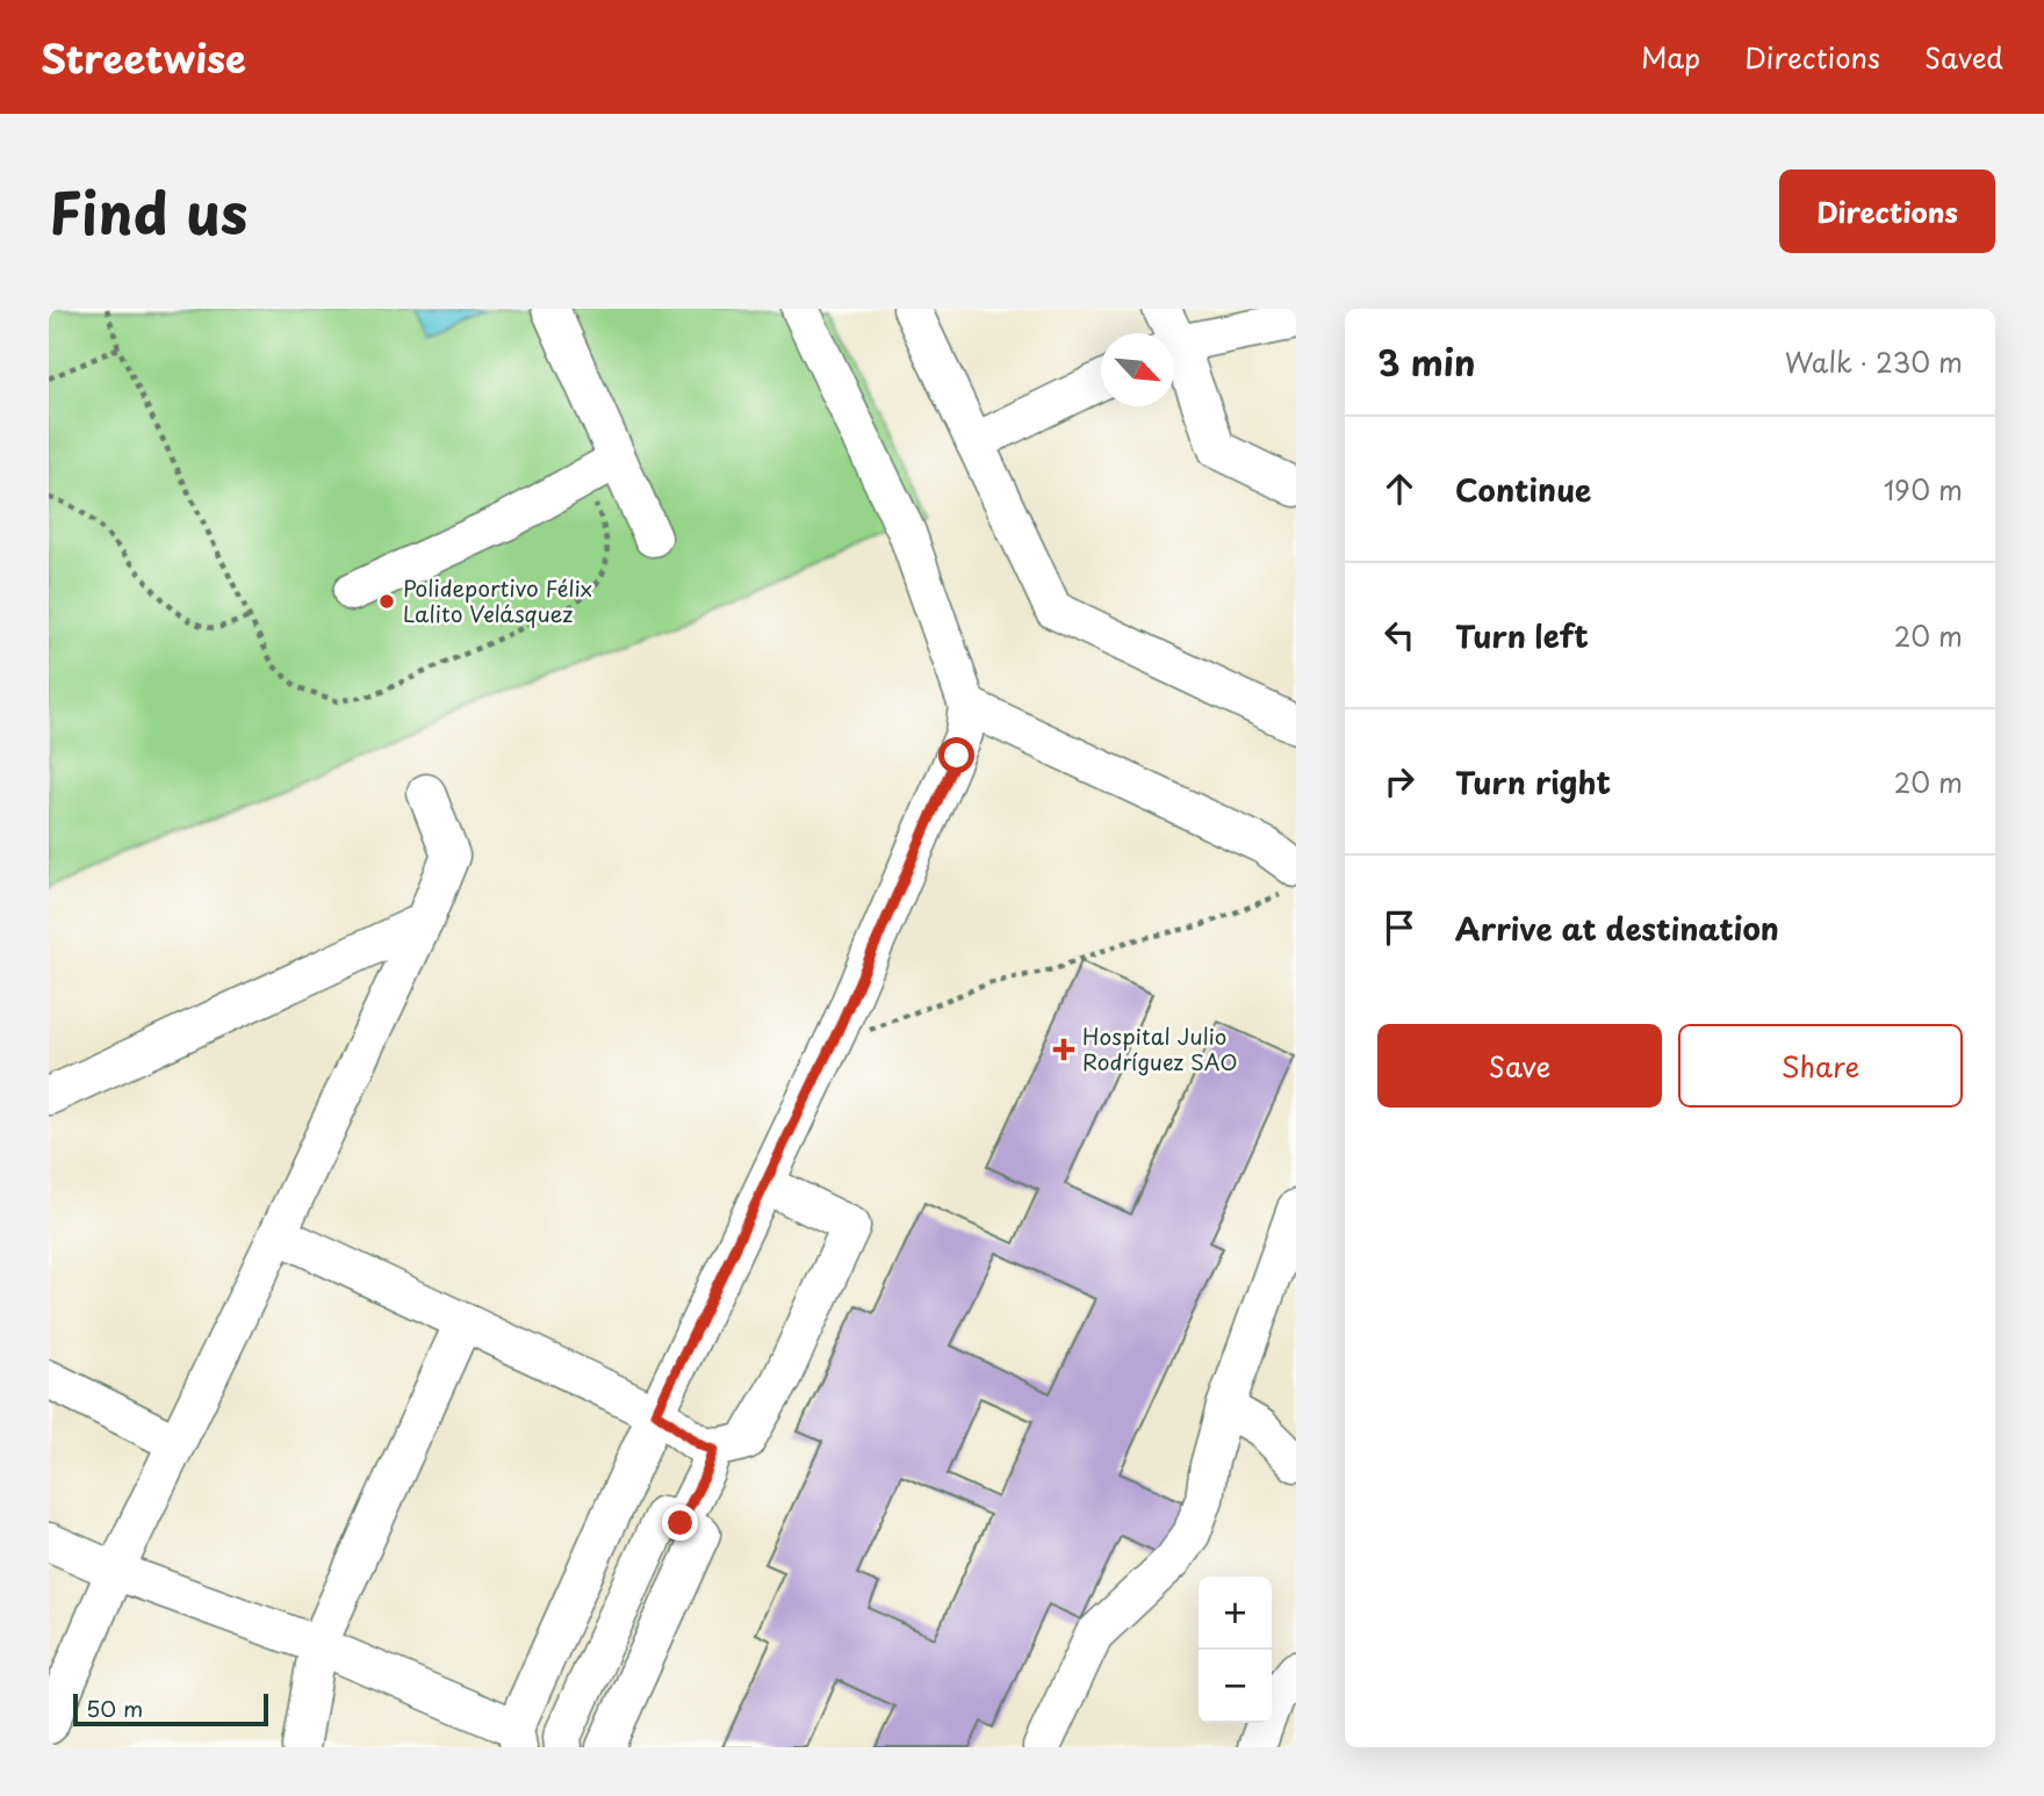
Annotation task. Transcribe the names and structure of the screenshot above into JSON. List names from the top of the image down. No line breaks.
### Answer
{"places":{"other":["Polideportivo Félix Lalito Velásquez"],"health":["Hospital Julio Rodríguez SAO"]},"scale_bar":"50 m","north":"bottom right","page":{"header":"Streetwise","nav":["Map","Directions","Saved"],"title":"Find us","buttons":["Directions",["Save","Share"]],"heading":["3 min","Walk · 230 m"],"list":[["Continue","190 m"],["Turn left","20 m"],["Turn right","20 m"],"Arrive at destination"],"map_buttons":["+","−"],"scale":"50 m"}}
